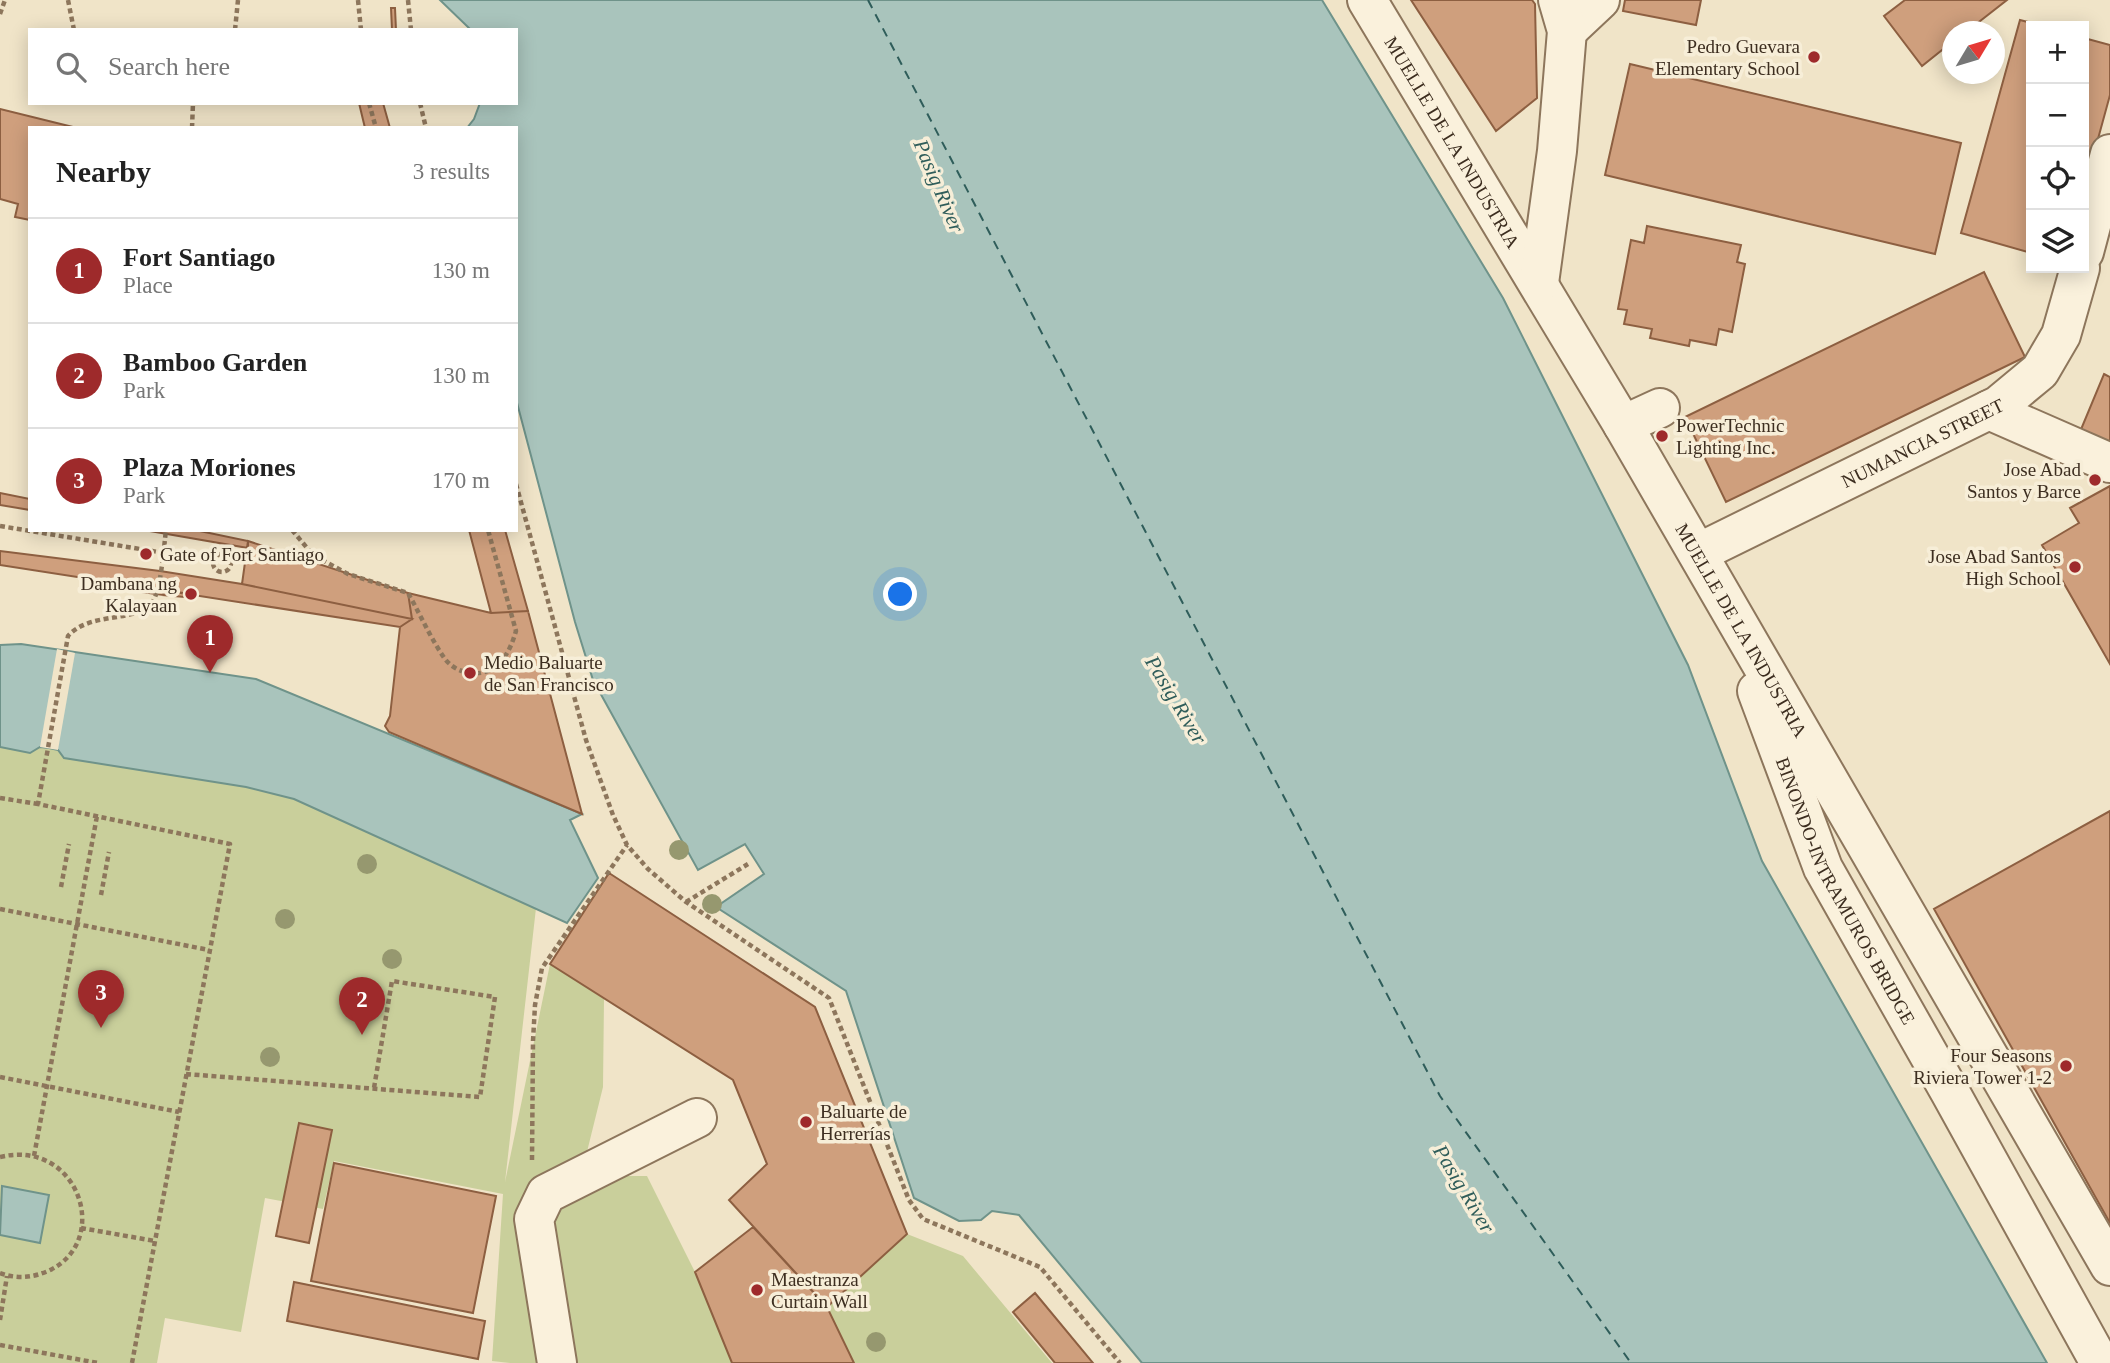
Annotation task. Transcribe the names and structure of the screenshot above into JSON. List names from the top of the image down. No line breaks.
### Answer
{"streets":{"street":["MUELLE DE LA INDUSTRIA","NUMANCIA STREET","BINONDO-INTRAMUROS BRIDGE"]},"crossings":[["MUELLE DE LA INDUSTRIA","NUMANCIA STREET"],["MUELLE DE LA INDUSTRIA","BINONDO-INTRAMUROS BRIDGE"]],"water":["Pasig River"],"places":["Pedro Guevara Elementary School","PowerTechnic Lighting Inc.","Jose Abad Santos y Barce","Gate of Fort Santiago","Jose Abad Santos High School","Dambana ng Kalayaan","Medio Baluarte de San Francisco","Four Seasons Riviera Tower 1-2","Baluarte de Herrerías","Maestranza Curtain Wall"],"north":"top right","page":{"map_buttons":["+","−"],"search":"Search here","heading":["Nearby","3 results"],"list":[{"mark":"1","name":"Fort Santiago","note":"Place","value":"130 m"},{"mark":"2","name":"Bamboo Garden","note":"Park","value":"130 m"},{"mark":"3","name":"Plaza Moriones","note":"Park","value":"170 m"}],"pins":["1","3","2"]}}
